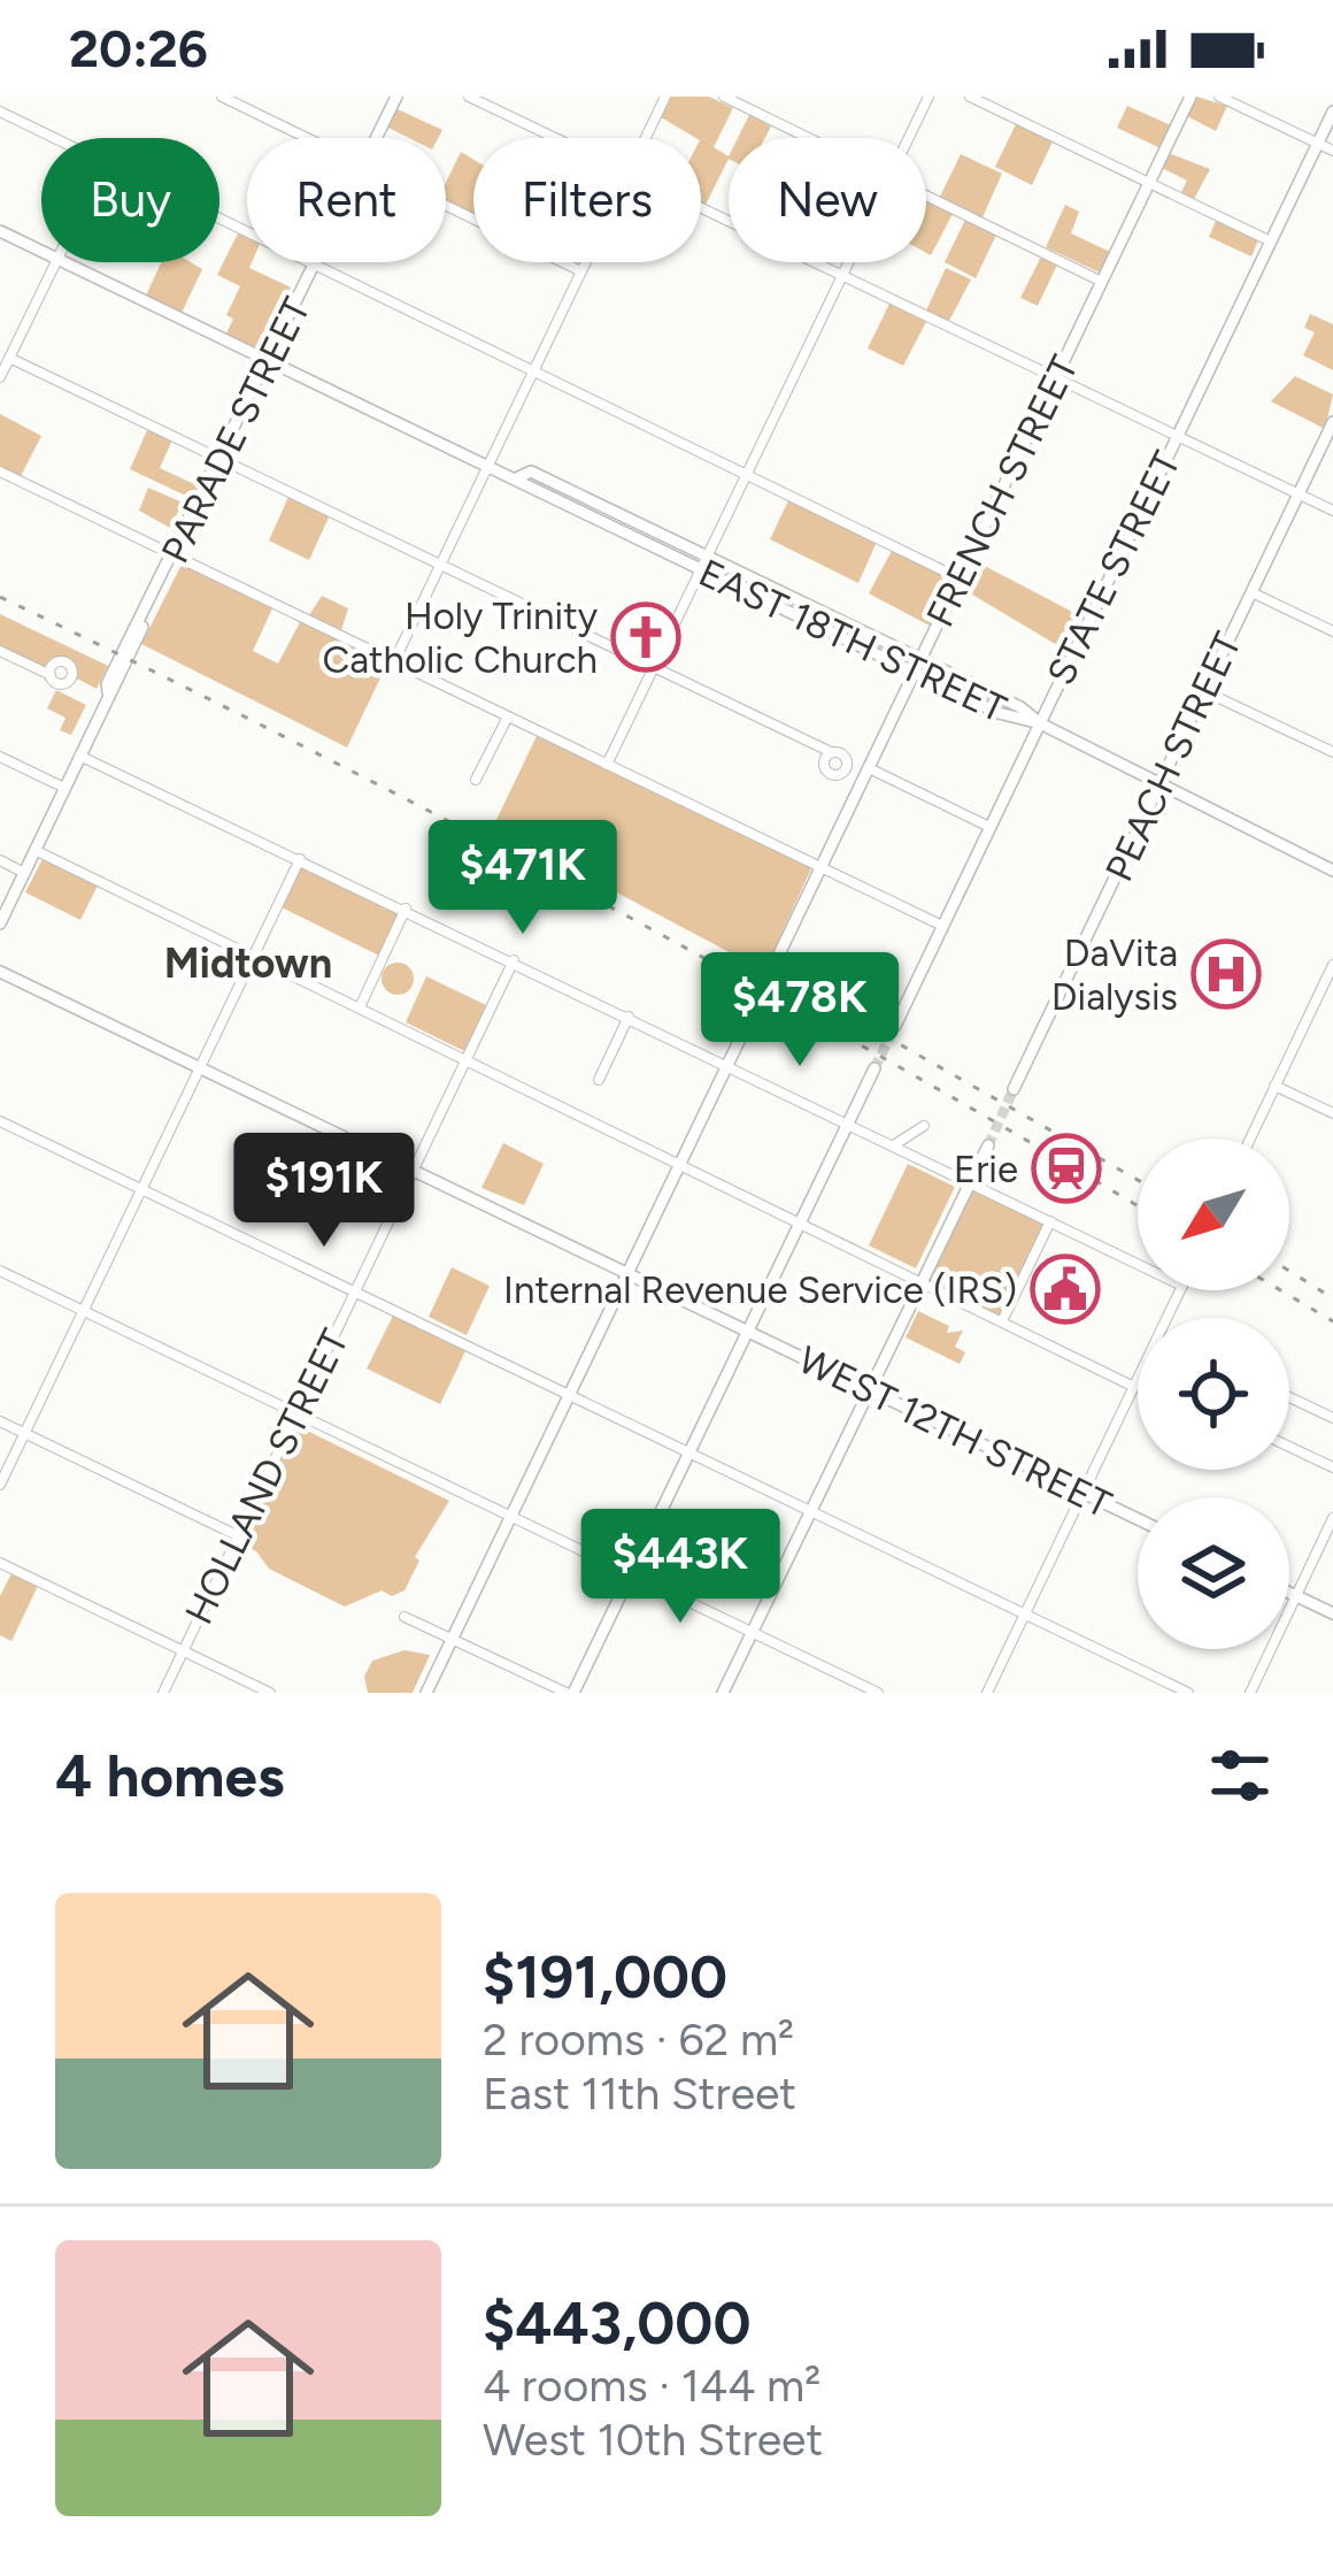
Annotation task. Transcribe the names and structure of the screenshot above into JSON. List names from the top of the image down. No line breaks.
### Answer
{"streets":{"main road":["PARADE STREET","FRENCH STREET","STATE STREET","EAST 18TH STREET","PEACH STREET","WEST 12TH STREET"],"street":["HOLLAND STREET"]},"crossings":[["PARADE STREET","EAST 18TH STREET"],["FRENCH STREET","EAST 18TH STREET"],["STATE STREET","EAST 18TH STREET"],["WEST 12TH STREET","HOLLAND STREET"]],"districts":["Midtown"],"places":{"church":["Holy Trinity Catholic Church"],"hospital":["DaVita Dialysis"],"station":["Erie"],"public building":["Internal Revenue Service (IRS)"]},"north":"bottom left","page":{"status":"20:26","chip":["Buy","Rent","Filters","New"],"price":["$471K","$478K","$191K","$443K"],"heading":"4 homes","list":[{"name":"$191,000","note":"2 rooms · 62 m² · East 11th Street"},{"name":"$443,000","note":"4 rooms · 144 m² · West 10th Street"}]}}
